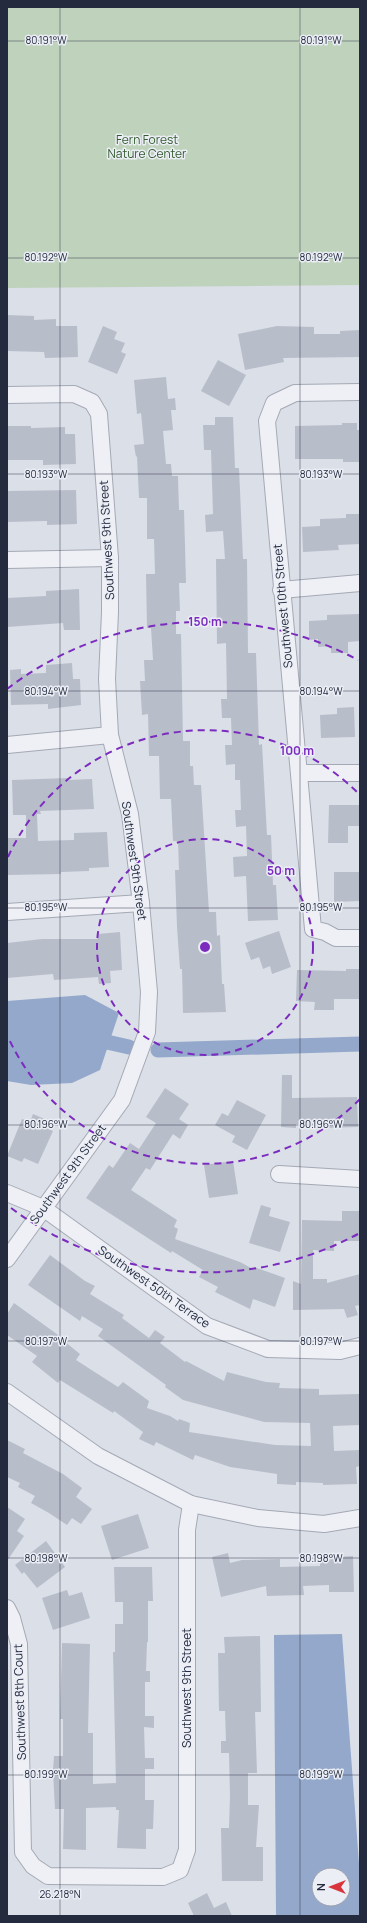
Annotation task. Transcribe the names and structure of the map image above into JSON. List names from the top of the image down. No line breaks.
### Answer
{"streets":{"street":["Southwest 9th Street","Southwest 10th Street","Southwest 50th Terrace","Southwest 8th Court"]},"crossings":[["Southwest 9th Street","Southwest 50th Terrace"],["Southwest 9th Street","Southwest 8th Court"]],"parks":["Fern Forest Nature Center"],"north":"left","coordinates":["80.191°W","80.192°W","80.193°W","80.194°W","80.195°W","80.196°W","80.197°W","80.198°W","80.199°W","26.218°N"],"rings":["150 m","100 m","50 m"]}
